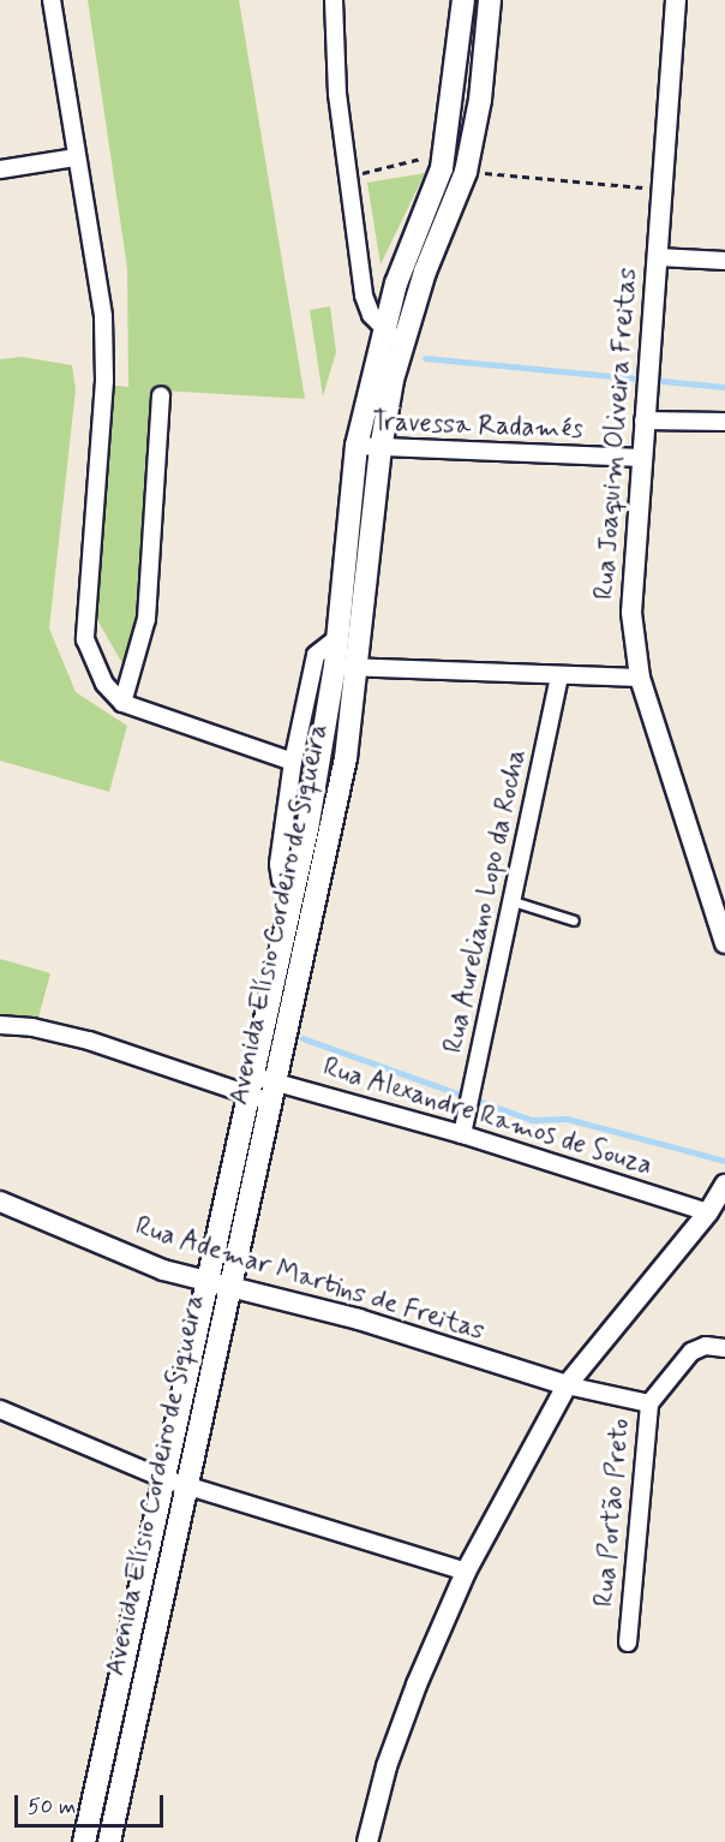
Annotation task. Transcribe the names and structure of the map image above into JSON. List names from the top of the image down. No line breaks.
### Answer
{"streets":{"main road":["Avenida Elísio Cordeiro de Siqueira"],"street":["Travessa Radamés","Rua Joaquim Oliveira Freitas","Rua Aureliano Lopo da Rocha","Rua Alexandre Ramos de Souza","Rua Ademar Martins de Freitas","Rua Portão Preto"]},"crossings":[["Travessa Radamés","Rua Joaquim Oliveira Freitas"],["Travessa Radamés","Avenida Elísio Cordeiro de Siqueira"],["Rua Aureliano Lopo da Rocha","Rua Alexandre Ramos de Souza"],["Avenida Elísio Cordeiro de Siqueira","Rua Alexandre Ramos de Souza"],["Avenida Elísio Cordeiro de Siqueira","Rua Ademar Martins de Freitas"]],"scale_bar":"50 m"}
